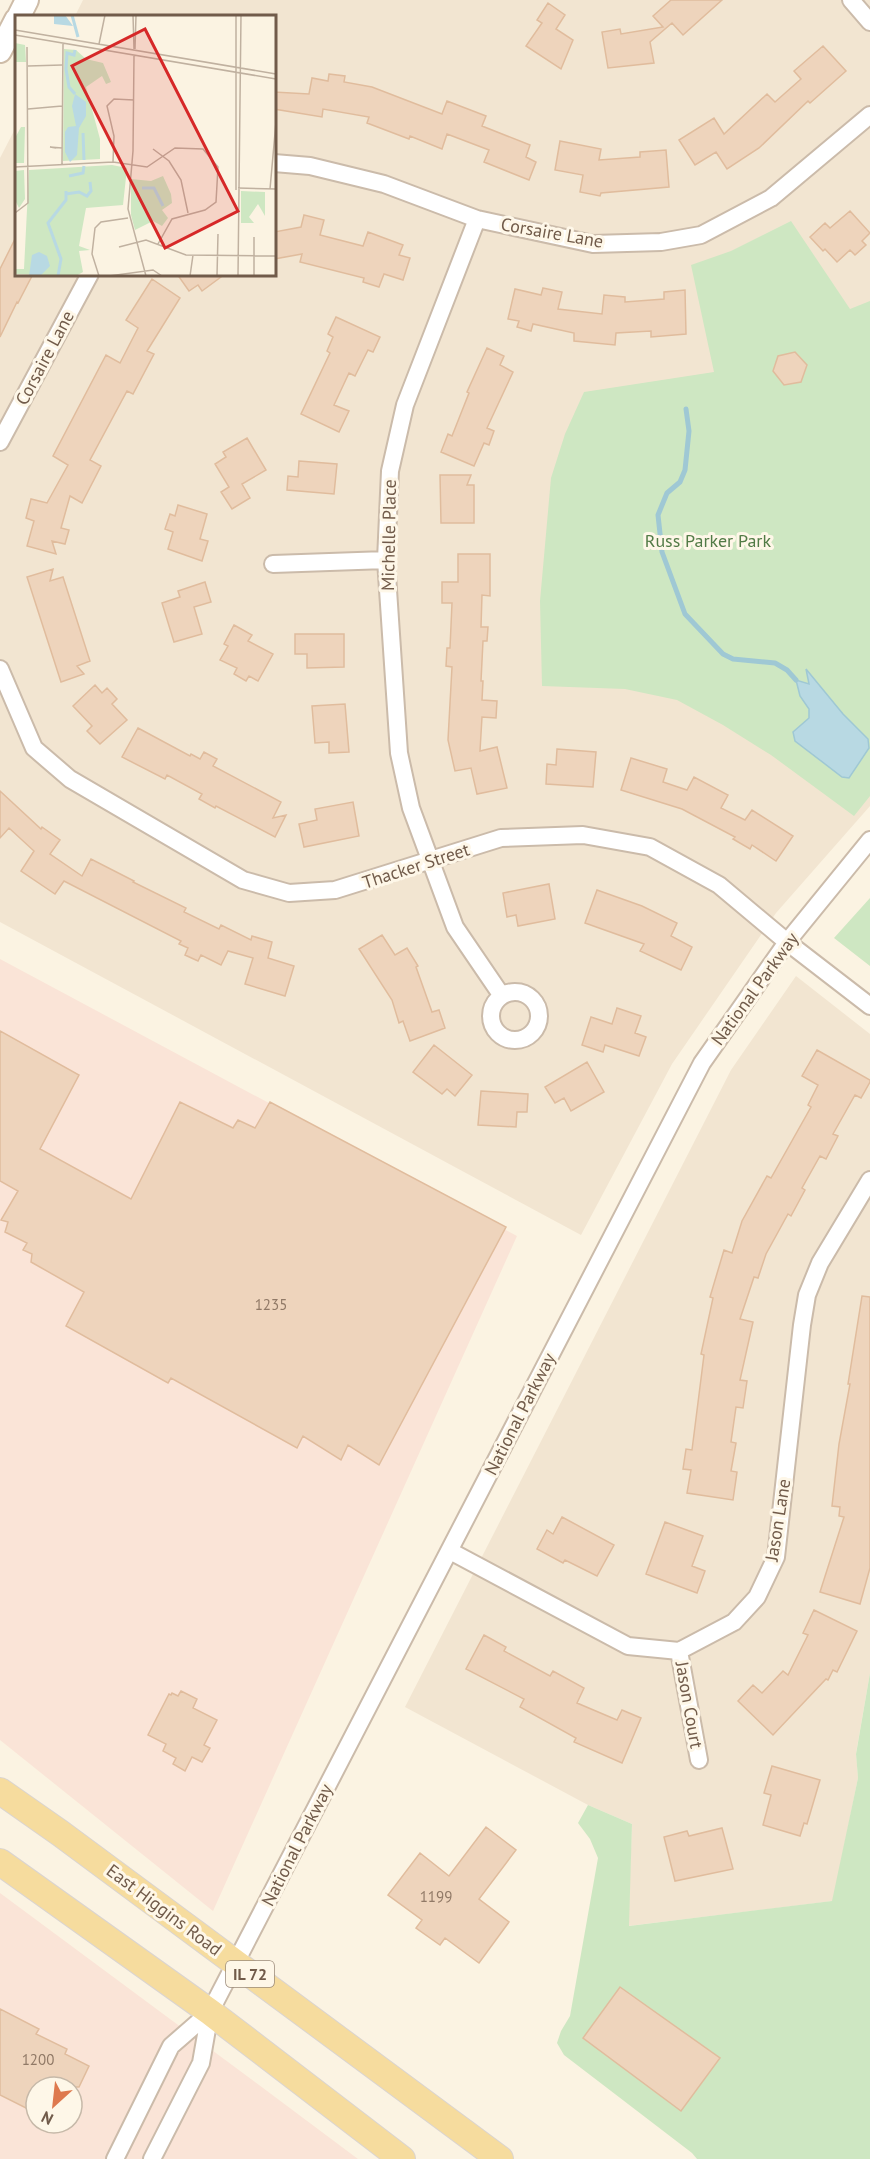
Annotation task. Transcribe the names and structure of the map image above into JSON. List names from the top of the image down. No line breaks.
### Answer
{"streets":{"main road":["East Higgins Road","IL 72"],"street":["Corsaire Lane","Michelle Place","Thacker Street","National Parkway","Jason Lane","Jason Court"]},"crossings":[["Corsaire Lane","Michelle Place"],["Michelle Place","Thacker Street"],["Thacker Street","National Parkway"],["National Parkway","East Higgins Road"],["Jason Lane","Jason Court"]],"parks":["Russ Parker Park"],"house_numbers":["1235","1199","1200"],"north":"bottom left"}
